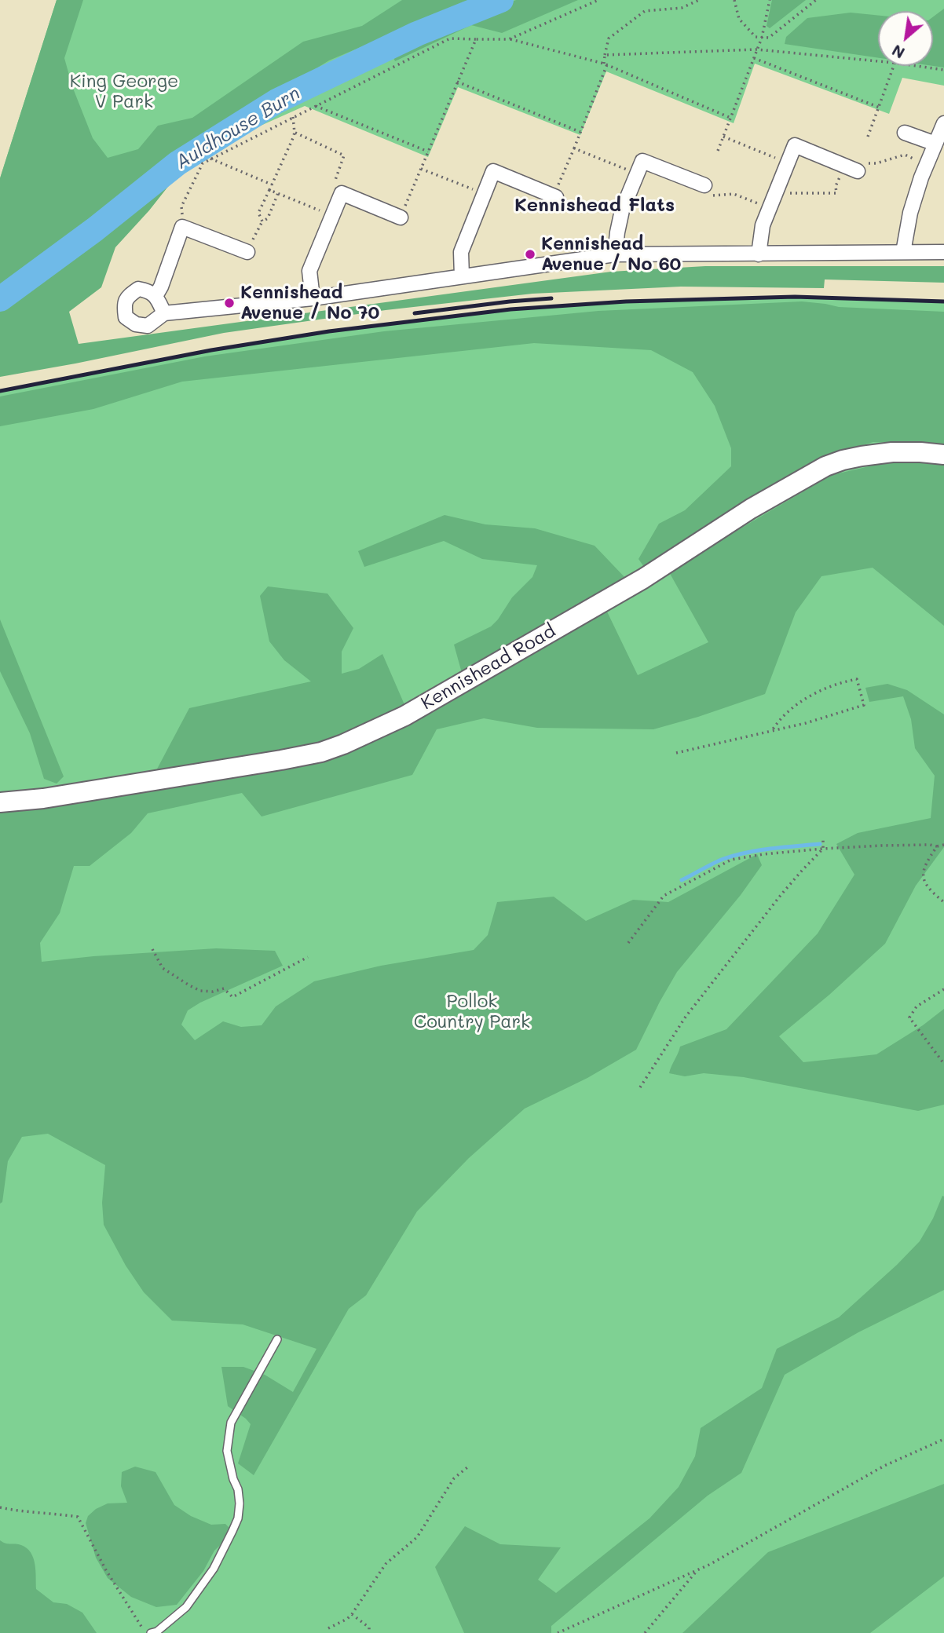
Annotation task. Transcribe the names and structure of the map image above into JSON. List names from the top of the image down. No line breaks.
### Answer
{"streets":{"street":["Kennishead Road"]},"districts":["Kennishead Flats"],"water":["Auldhouse Burn"],"parks":["King George V Park","Pollok Country Park"],"places":["Kennishead Avenue / No 60","Kennishead Avenue / No 70"],"north":"bottom left"}
